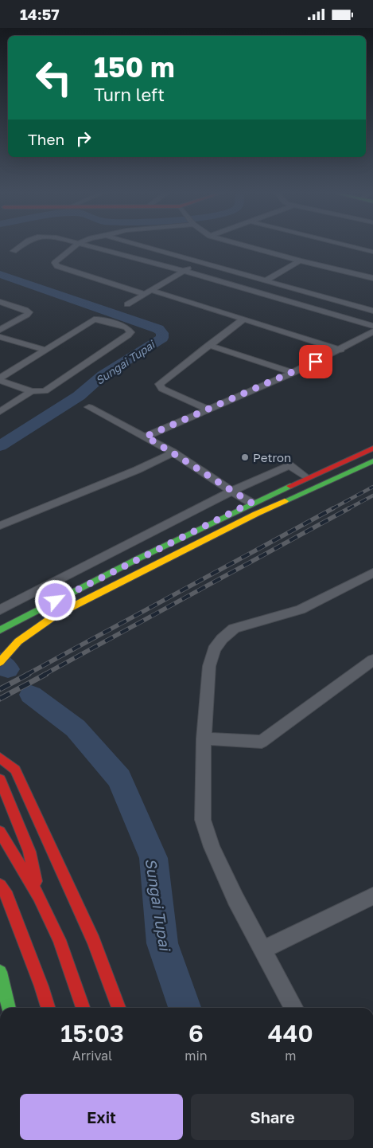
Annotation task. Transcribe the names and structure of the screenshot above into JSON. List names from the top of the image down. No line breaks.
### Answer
{"water":["Sungai Tupai"],"places":["Petron"],"page":{"status":"14:57","turn":["150 m","Turn left"],"then":"Then","eta":["15:03","Arrival","6","min","440","m"],"buttons":["Exit","Share"]}}
